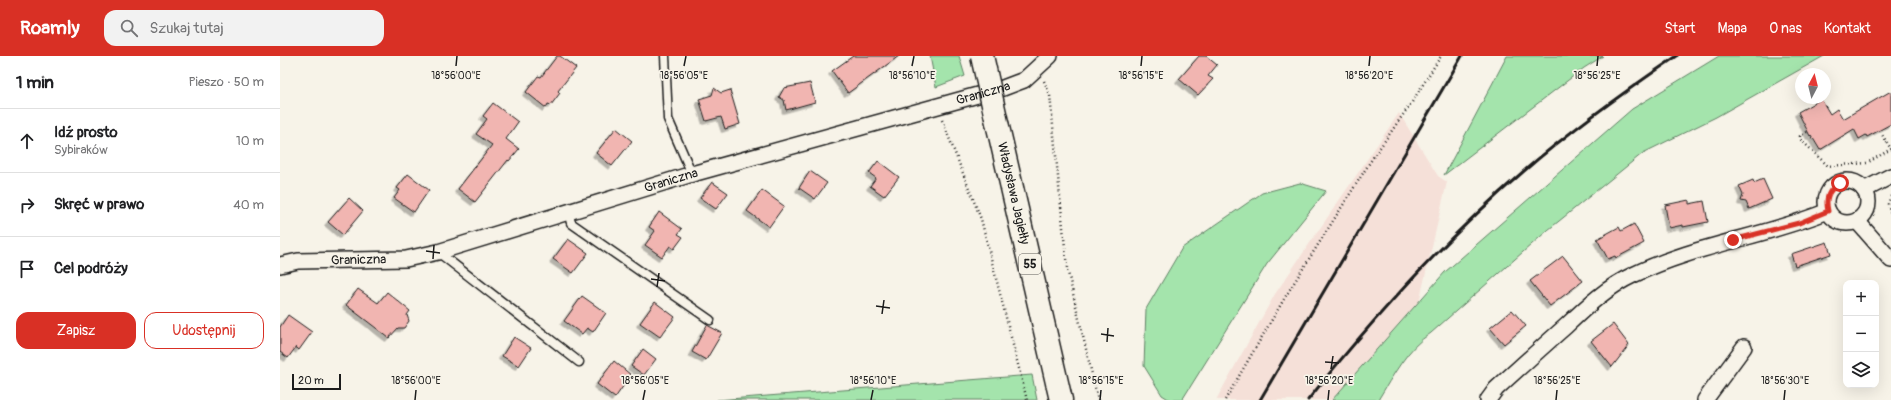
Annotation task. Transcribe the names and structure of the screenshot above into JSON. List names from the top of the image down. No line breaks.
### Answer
{"streets":{"main road":["Władysława Jagiełły","55"],"street":["Graniczna"]},"scale_bar":"20 m","north":"top","page":{"header":"Roamly","search":"Szukaj tutaj","nav":["Start","Mapa","O nas","Kontakt"],"heading":["1 min","Pieszo · 50 m"],"list":[["Idź prosto","Sybiraków","10 m"],["Skręć w prawo","40 m"],"Cel podróży"],"map_buttons":["+","−"],"buttons":["Zapisz","Udostępnij"],"scale":"20 m"},"coordinates":["18°56'10\"E","18°56'15\"E","18°56'20\"E","18°56'25\"E","18°56'00\"E","18°56'05\"E","18°56'30\"E"]}
